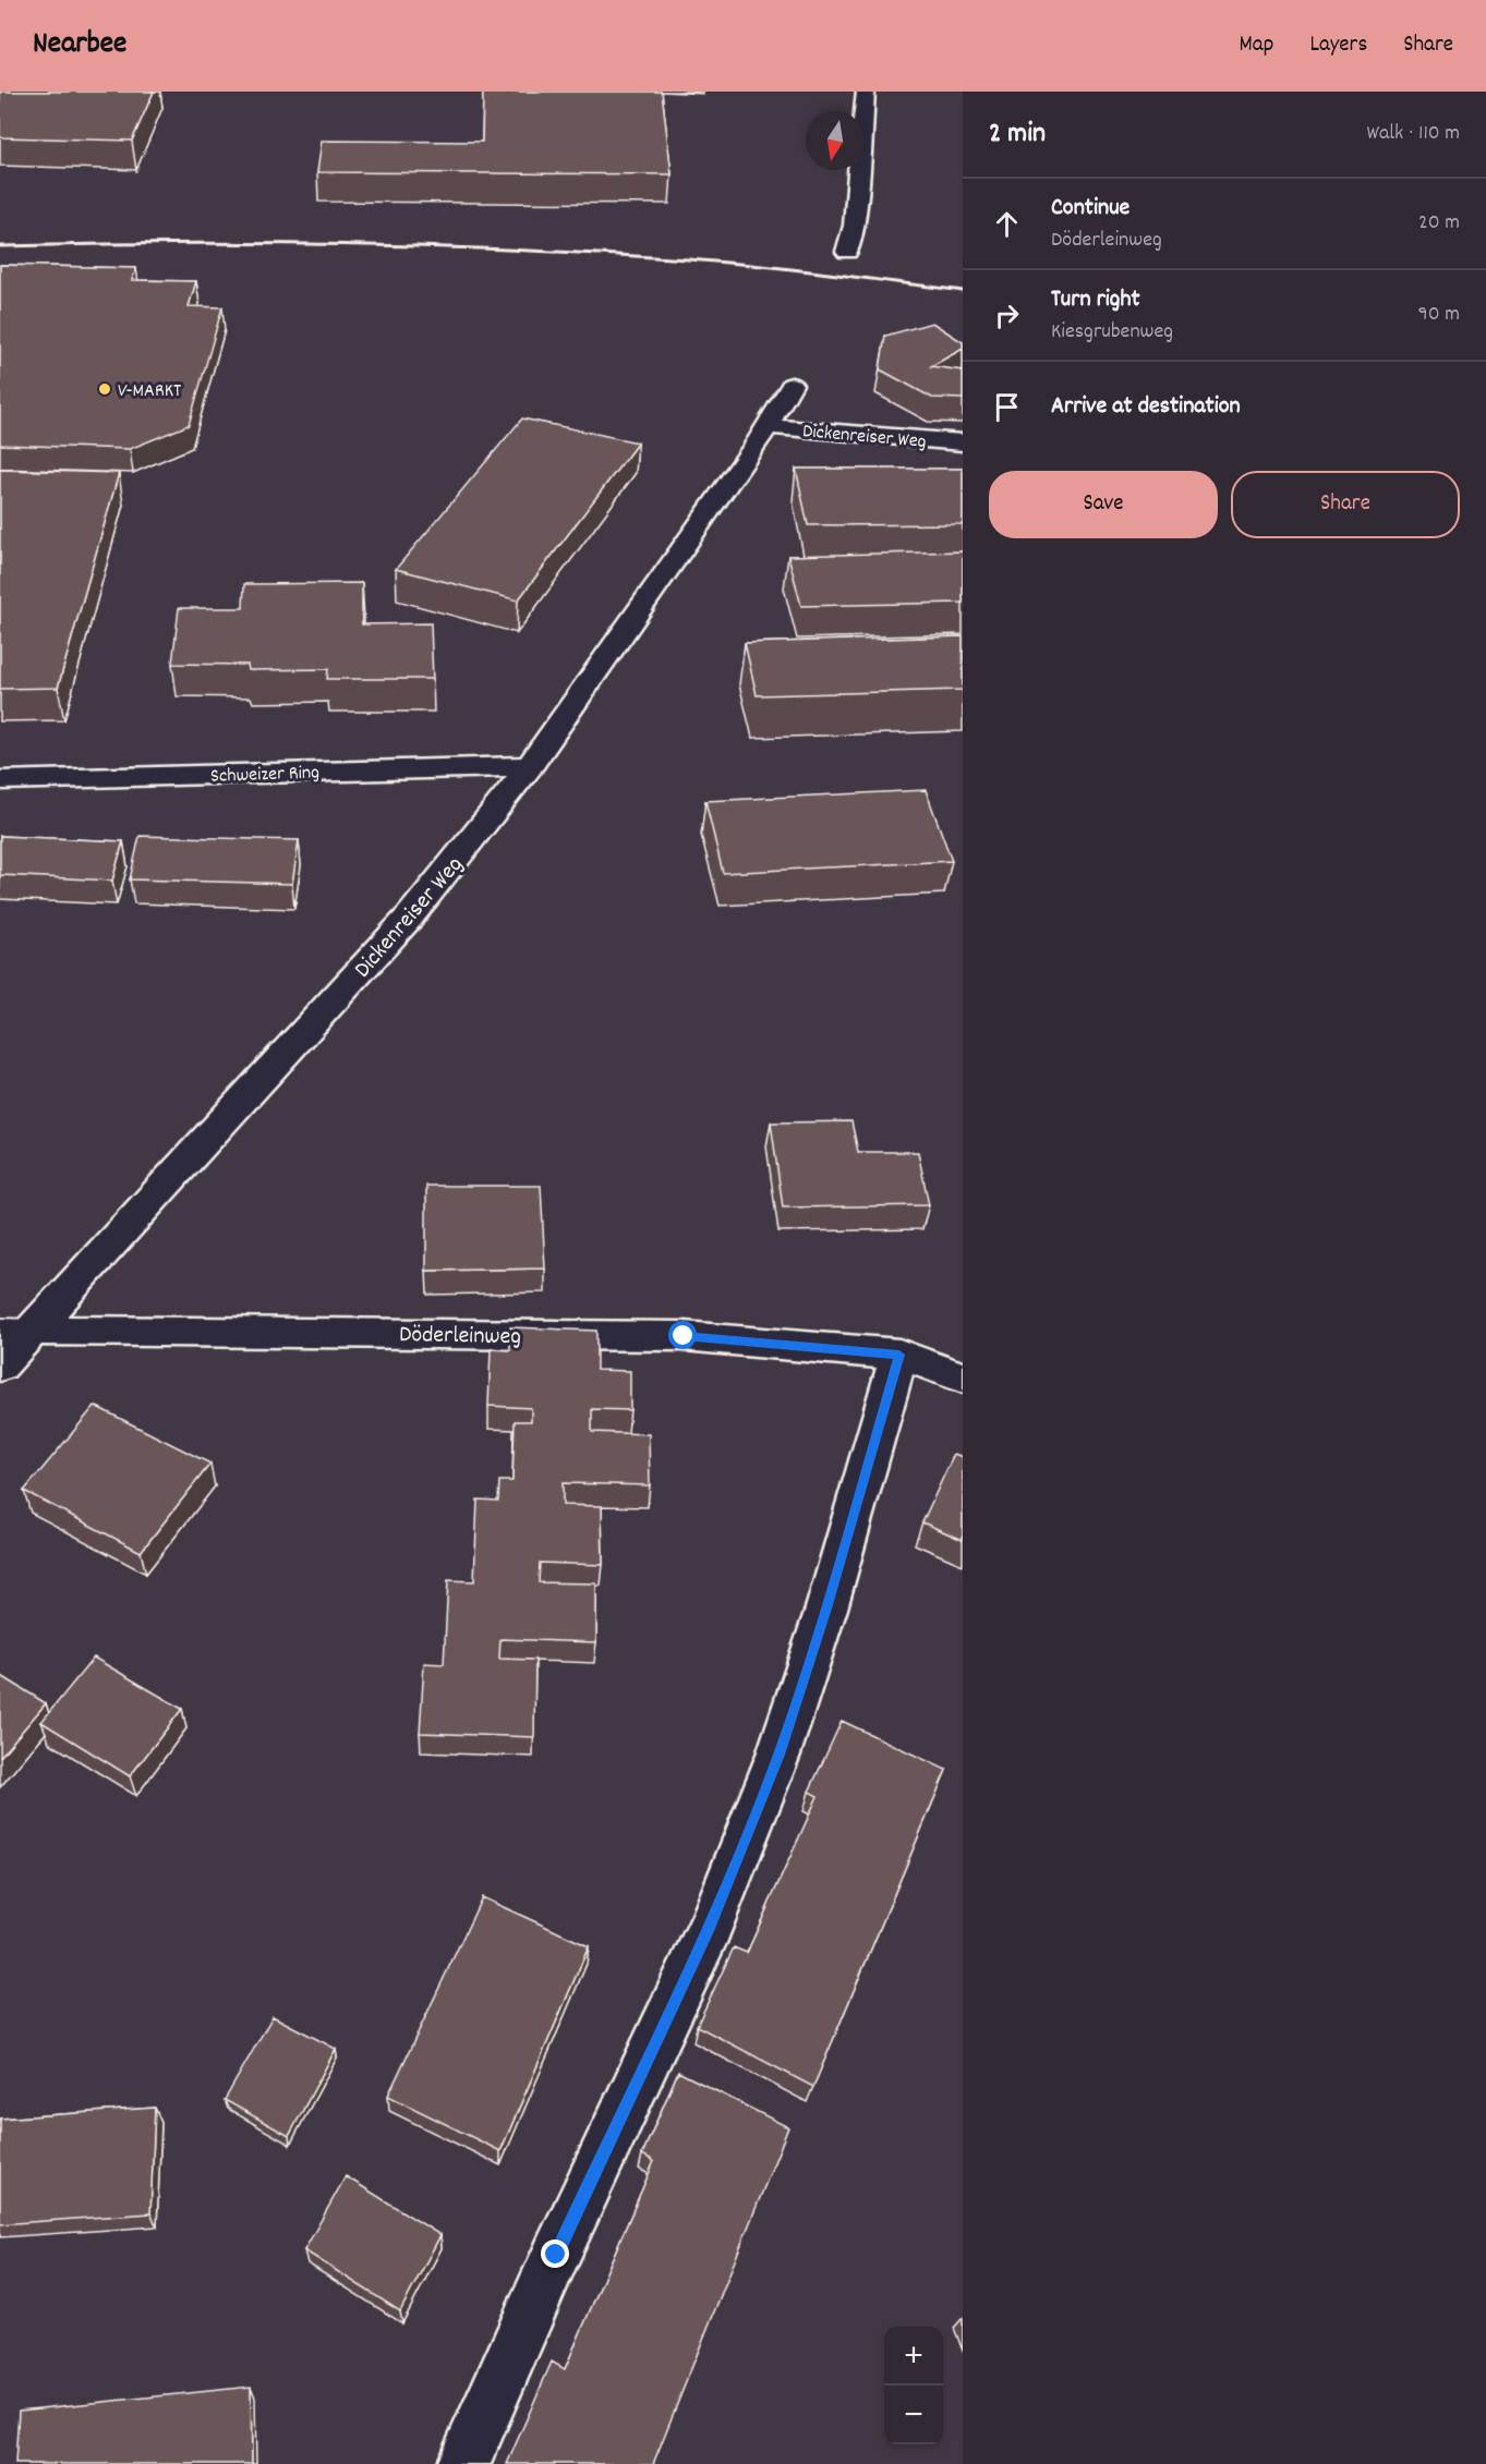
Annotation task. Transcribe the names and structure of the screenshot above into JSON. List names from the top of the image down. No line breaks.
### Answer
{"streets":{"street":["Dickenreiser Weg","Schweizer Ring","Döderleinweg"]},"crossings":[["Dickenreiser Weg","Schweizer Ring"],["Dickenreiser Weg","Döderleinweg"]],"places":["V-MARKT"],"north":"bottom","page":{"header":"Nearbee","nav":["Map","Layers","Share"],"heading":["2 min","Walk · 110 m"],"list":[["Continue","Döderleinweg","20 m"],["Turn right","Kiesgrubenweg","90 m"],"Arrive at destination"],"buttons":["Save","Share"],"map_buttons":["+","−"]}}
